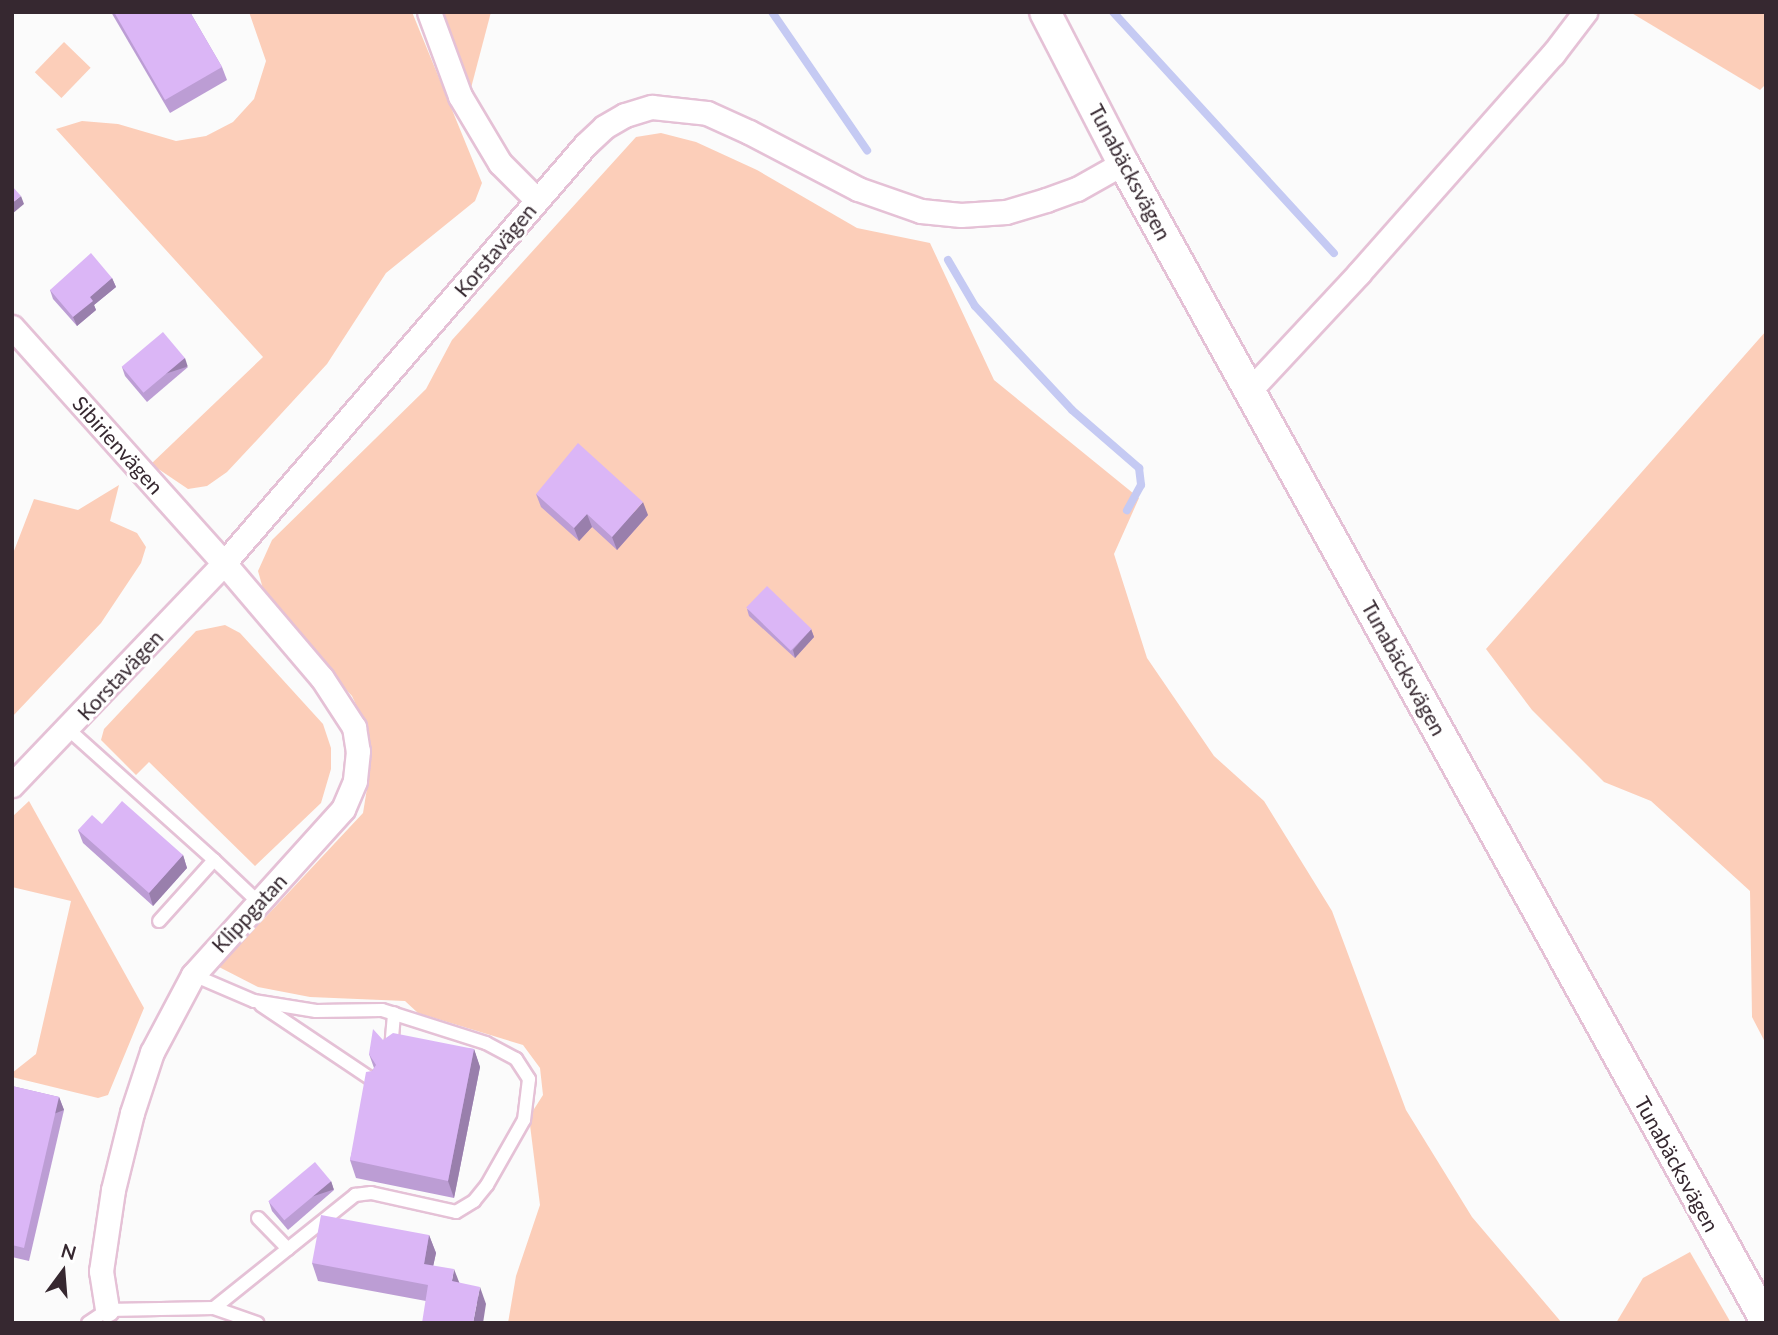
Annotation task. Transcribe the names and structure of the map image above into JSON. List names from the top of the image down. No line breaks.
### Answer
{"streets":{"street":["Tunabäcksvägen","Korstavägen","Sibirienvägen","Klippgatan"]},"crossings":[["Tunabäcksvägen","Korstavägen"],["Korstavägen","Sibirienvägen"],["Korstavägen","Klippgatan"],["Sibirienvägen","Klippgatan"]],"north":"top"}
